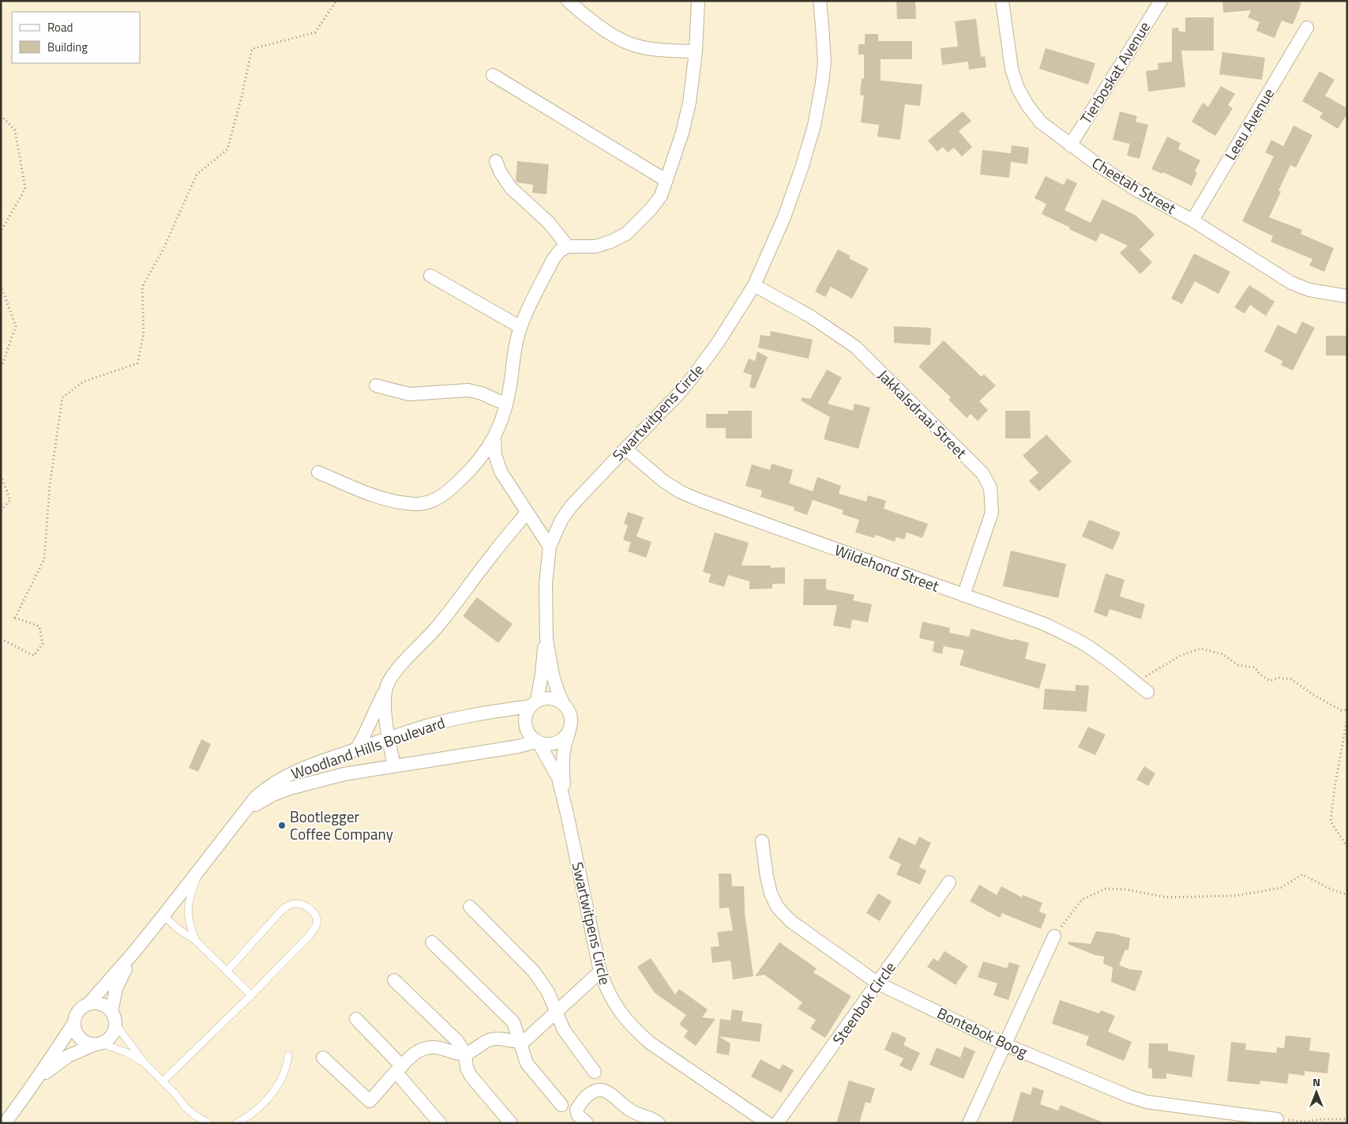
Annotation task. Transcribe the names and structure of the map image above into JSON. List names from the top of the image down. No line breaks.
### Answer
{"streets":{"street":["Tierboskat Avenue","Leeu Avenue","Cheetah Street","Swartwitpens Circle","Jakkalsdraai Street","Wildehond Street","Woodland Hills Boulevard","Steenbok Circle","Bontebok Boog"]},"crossings":[["Tierboskat Avenue","Cheetah Street"],["Leeu Avenue","Cheetah Street"],["Swartwitpens Circle","Jakkalsdraai Street"],["Swartwitpens Circle","Wildehond Street"],["Swartwitpens Circle","Woodland Hills Boulevard"],["Jakkalsdraai Street","Wildehond Street"],["Steenbok Circle","Bontebok Boog"]],"places":["Bootlegger Coffee Company"],"legend":["Road","Building"],"north":"top"}
